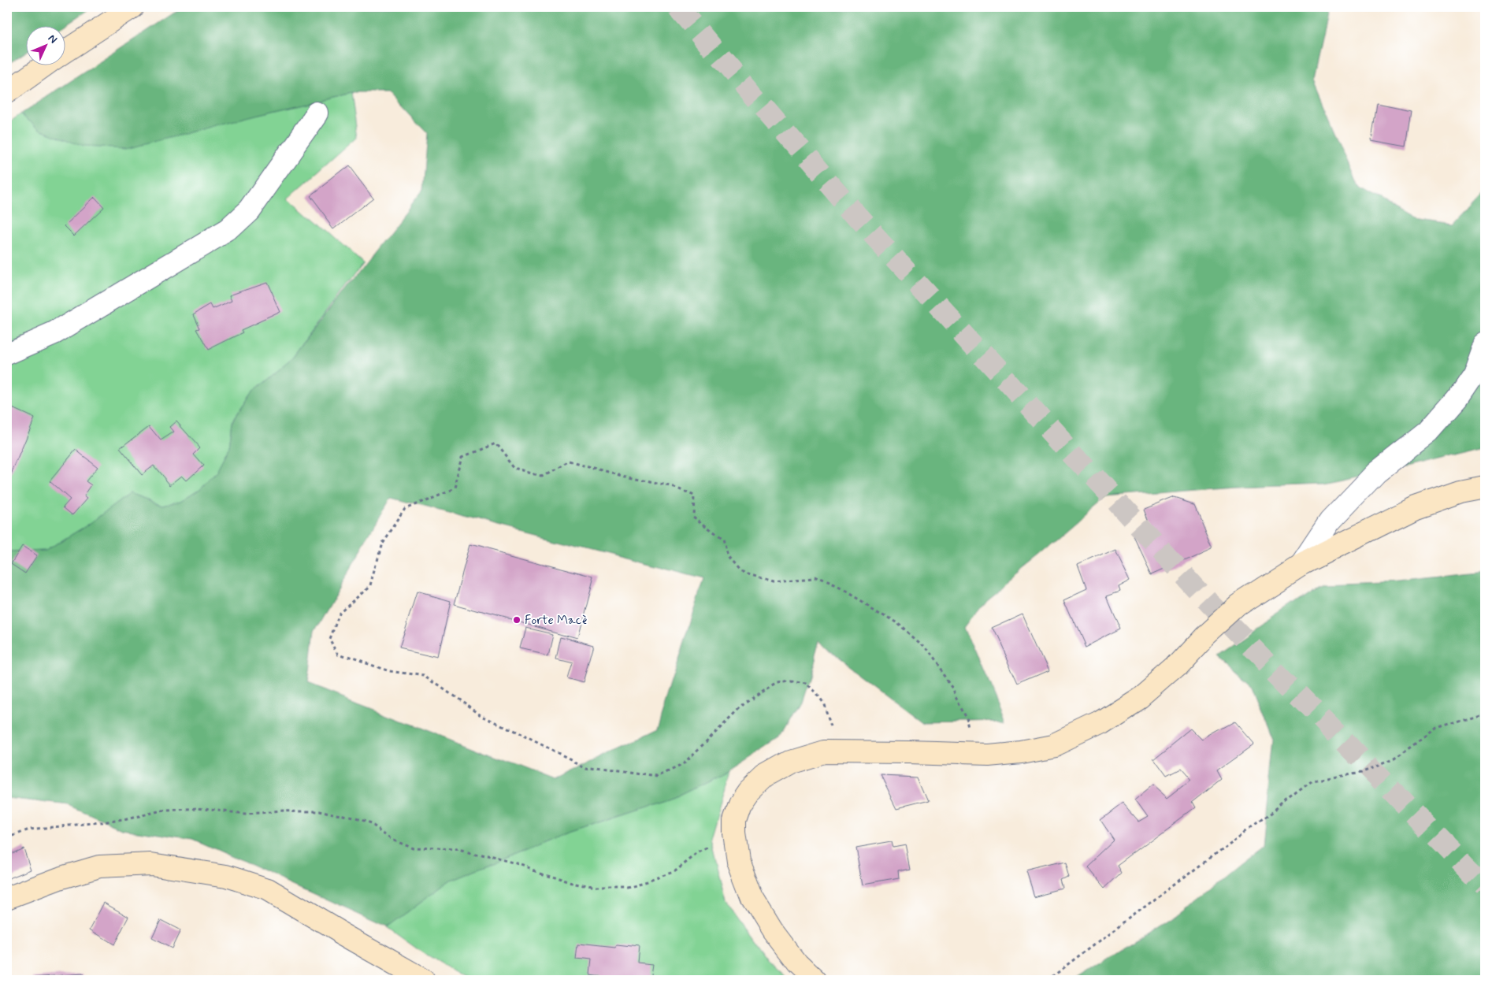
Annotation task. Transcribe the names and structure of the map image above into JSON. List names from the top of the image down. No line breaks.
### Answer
{"places":["Forte Macè"],"north":"top right"}
